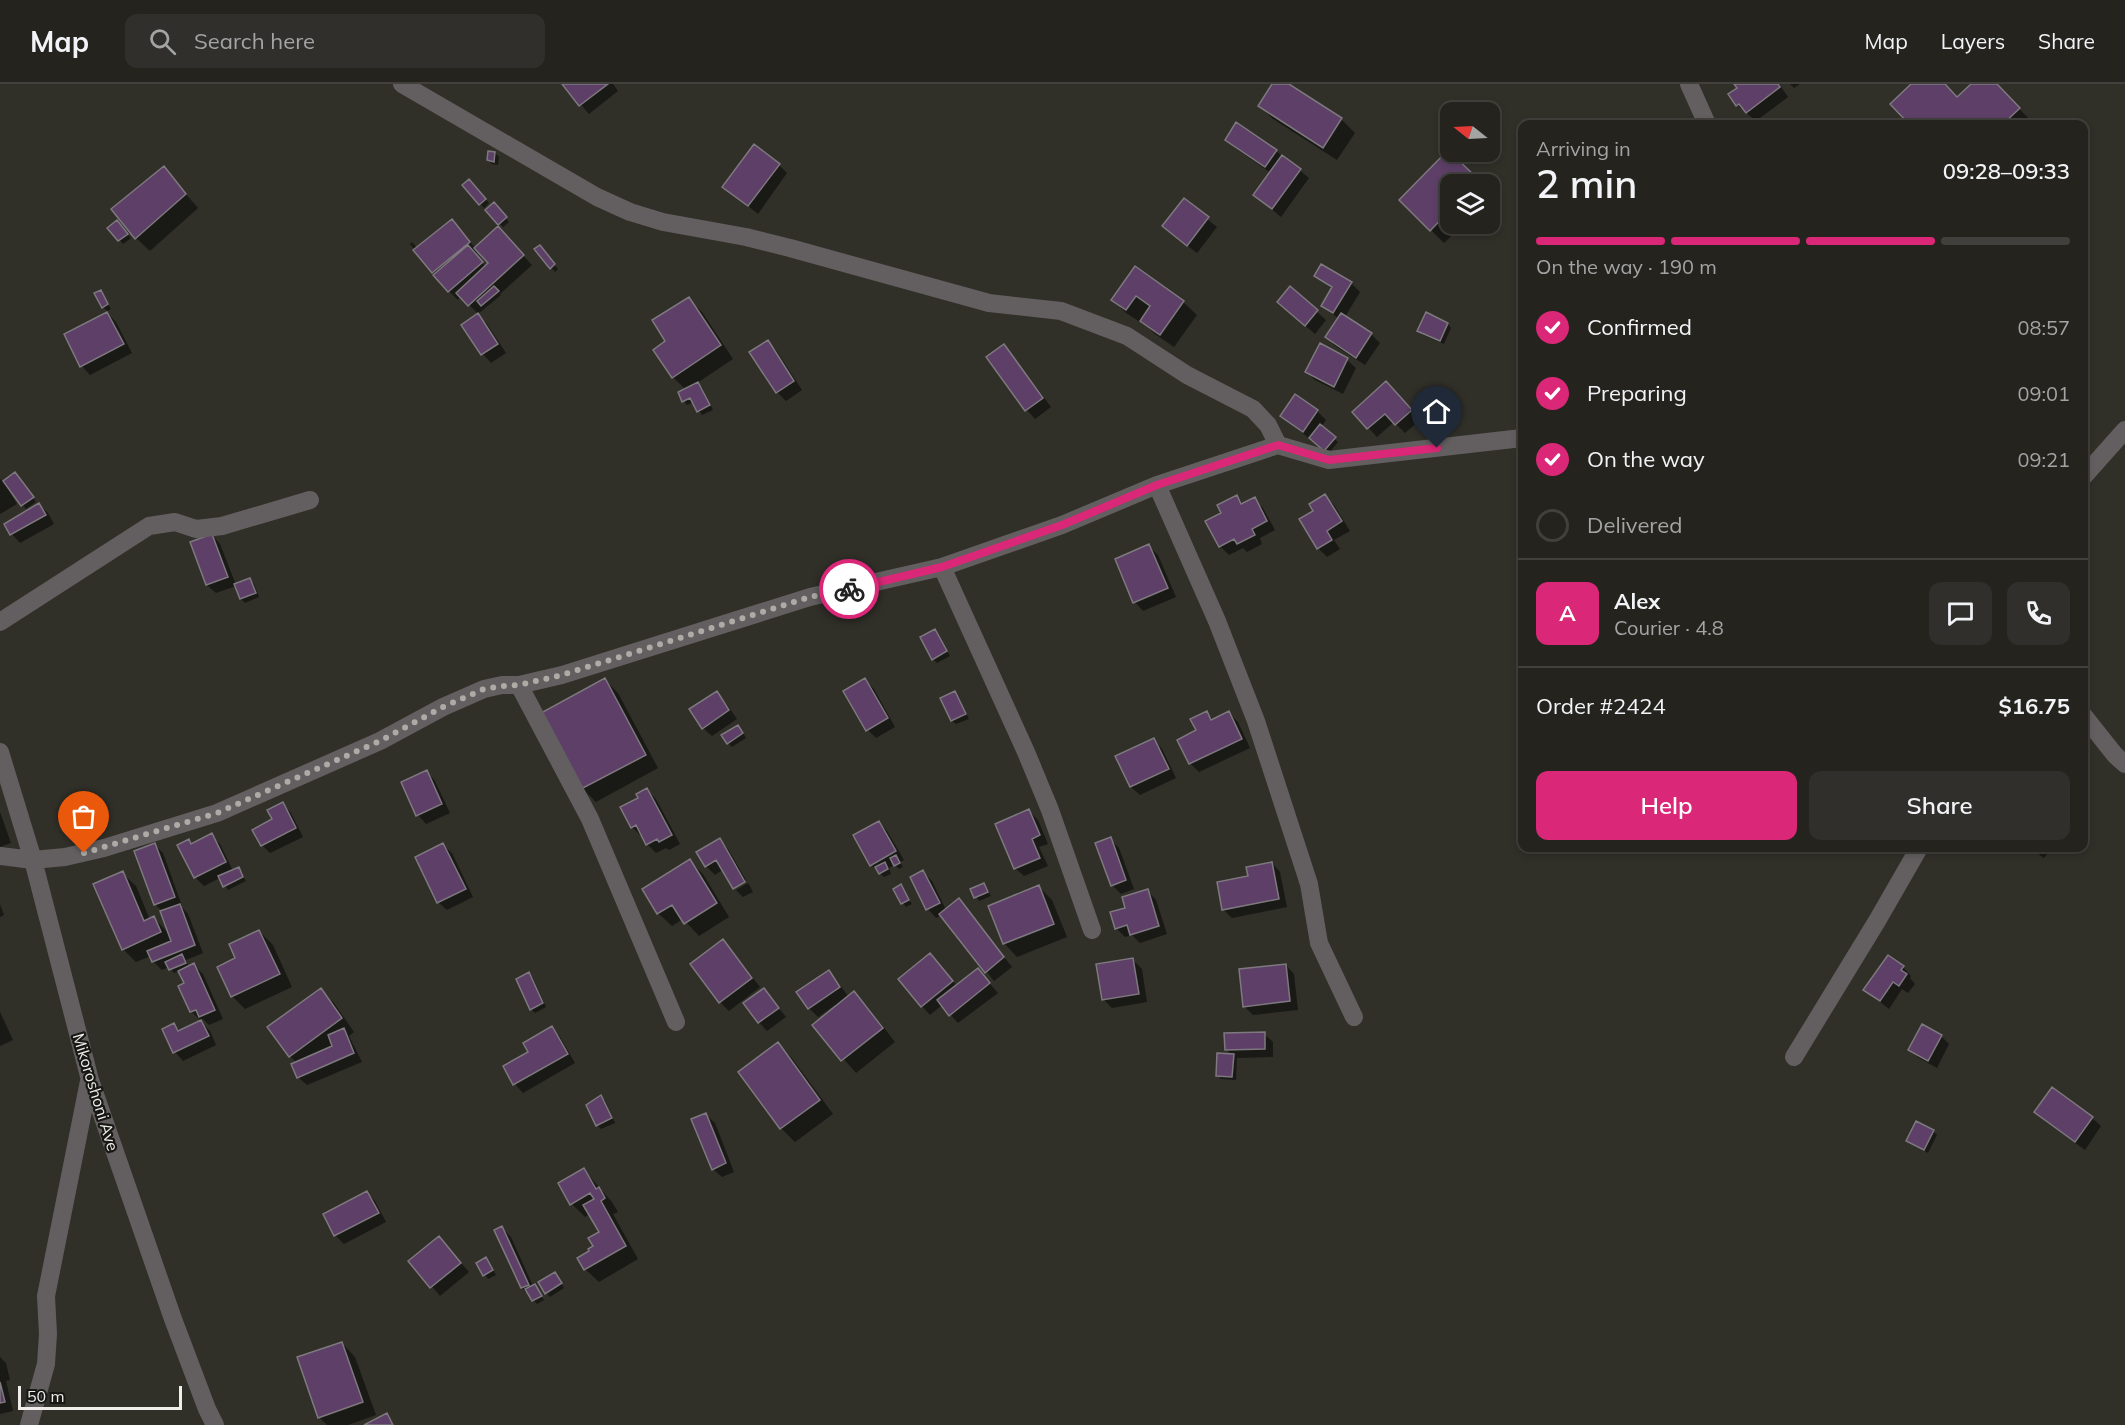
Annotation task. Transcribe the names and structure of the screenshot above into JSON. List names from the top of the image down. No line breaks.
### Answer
{"streets":{"street":["Mikoroshoni Ave"]},"scale_bar":"50 m","north":"left","page":{"header":"Map","search":"Search here","nav":["Map","Layers","Share"],"heading":["2 min","Arriving in","09:28–09:33"],"panel":["Alex","Courier · 4.8","Order #2424","$16.75"],"bar":"On the way · 190 m","list":[["Confirmed","08:57"],["Preparing","09:01"],["On the way","09:21"],"Delivered"],"round":"A","buttons":["Help","Share"],"scale":"50 m"}}
